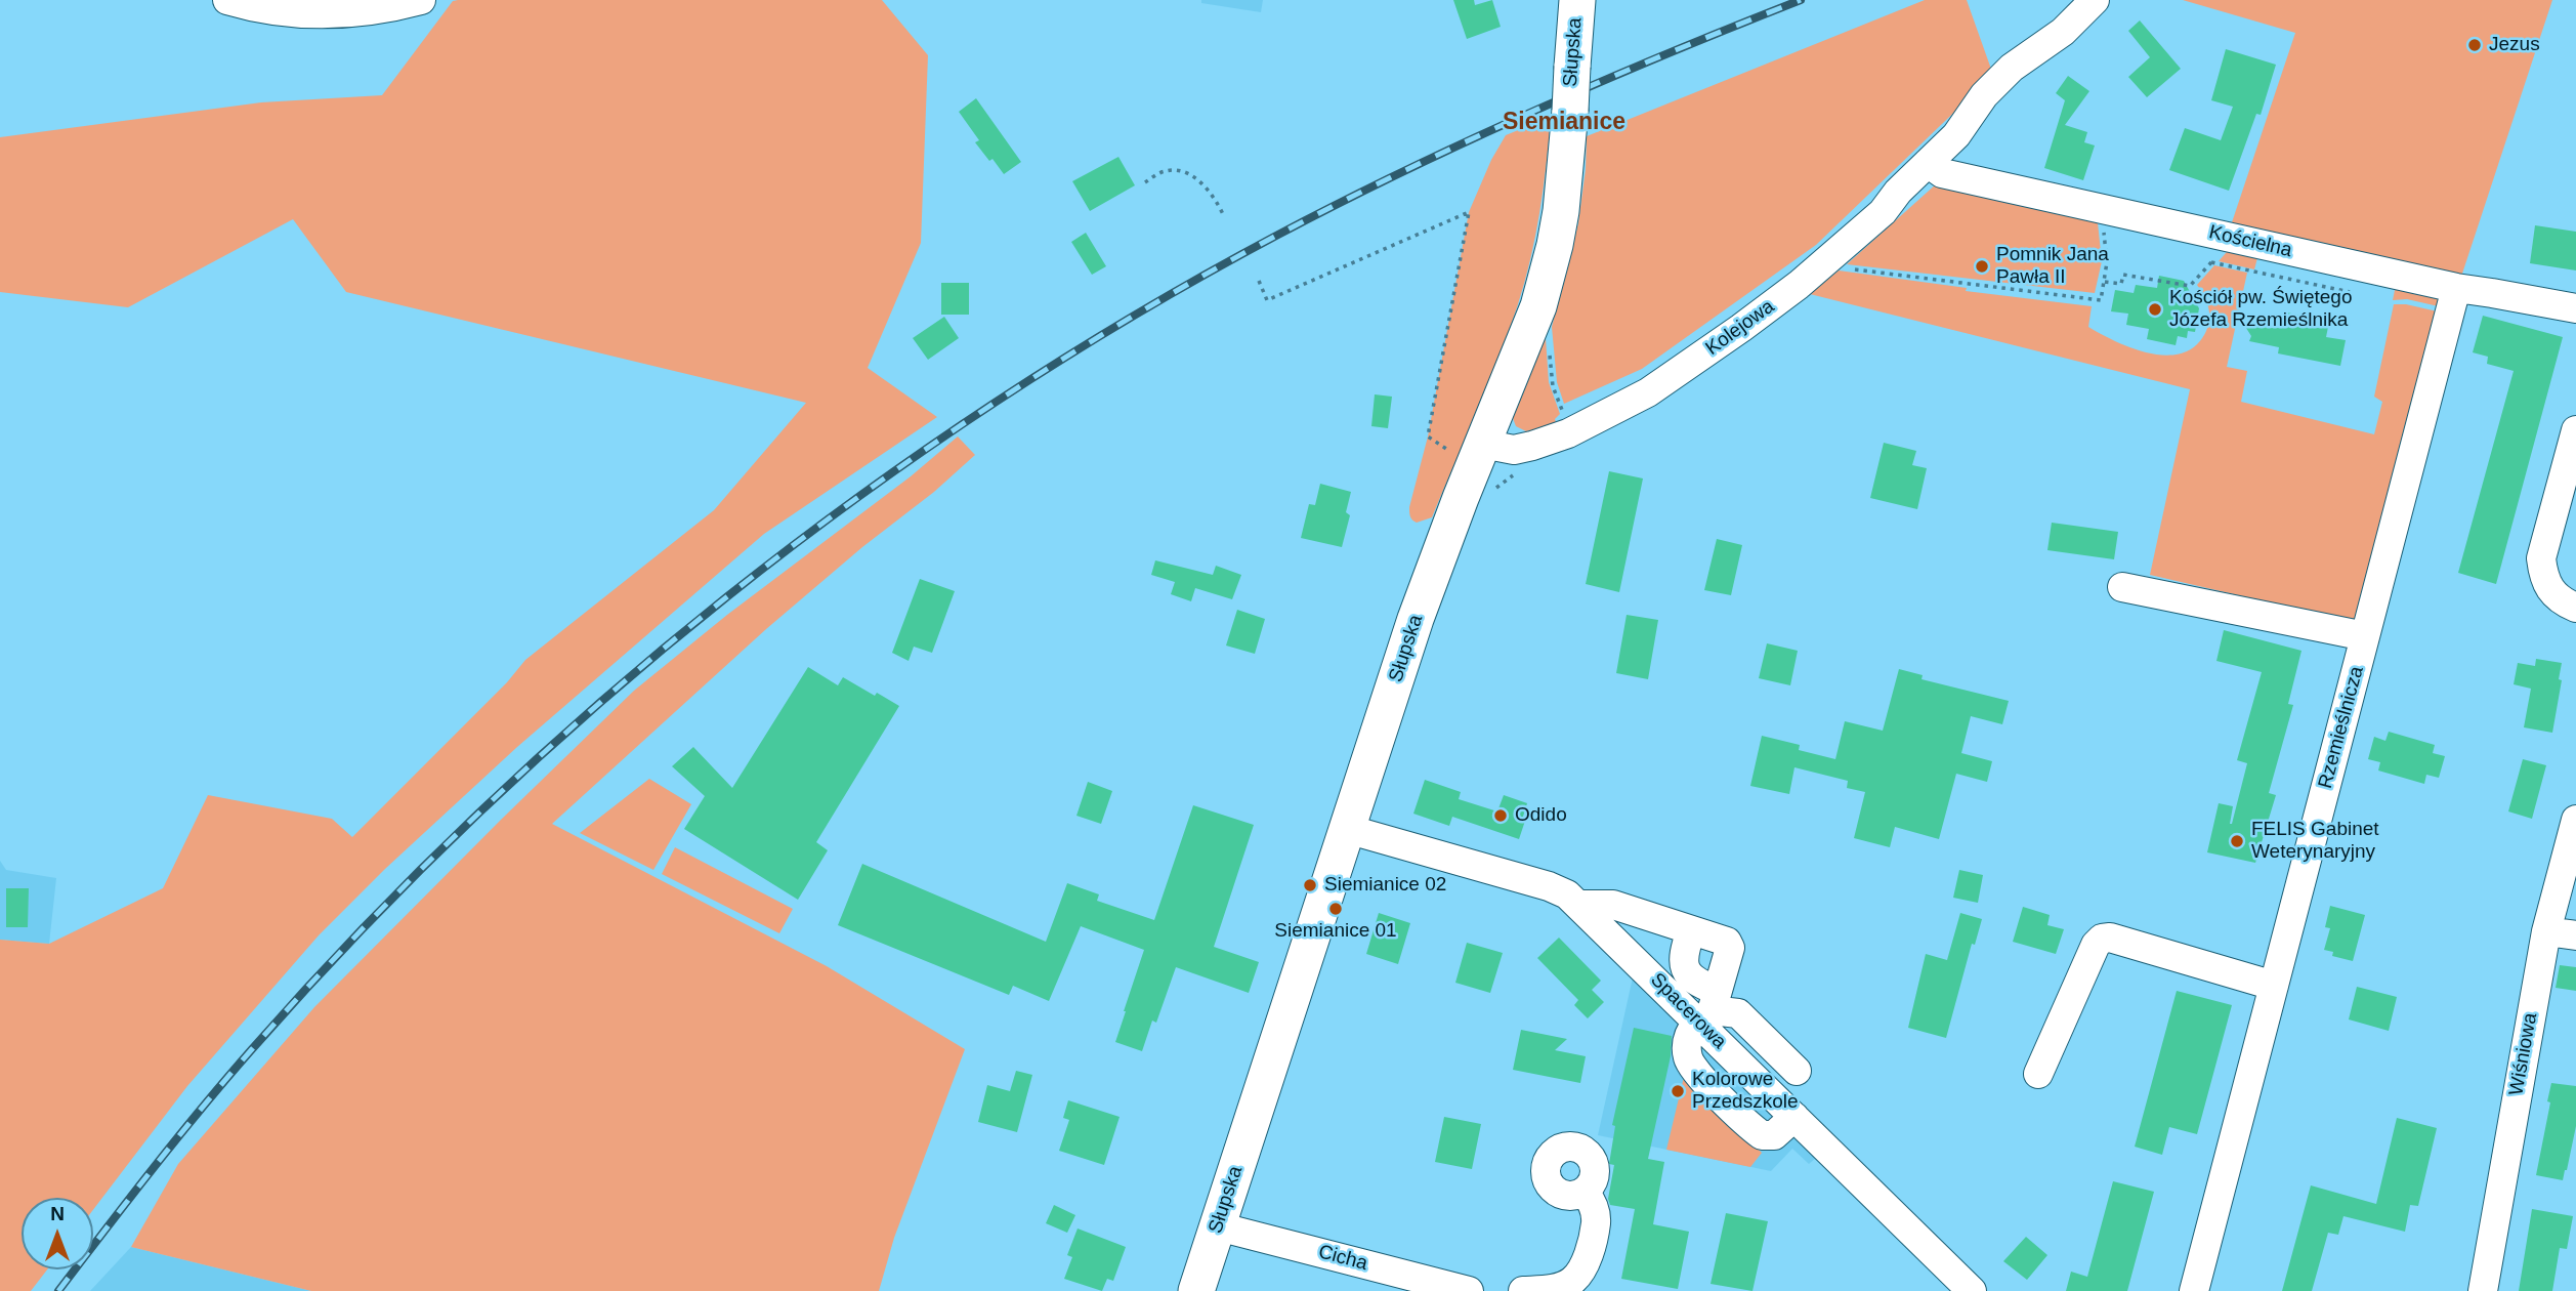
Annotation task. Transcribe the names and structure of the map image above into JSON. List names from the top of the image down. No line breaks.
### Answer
{"streets":{"main road":["Słupska"],"street":["Kościelna","Kolejowa","Rzemieślnicza","Spacerowa","Wiśniowa","Cicha"]},"crossings":[["Słupska","Kolejowa"],["Słupska","Spacerowa"],["Słupska","Cicha"],["Kościelna","Kolejowa"],["Kościelna","Rzemieślnicza"]],"districts":["Siemianice"],"places":["Jezus","Pomnik Jana Pawła II","Kościół pw. Świętego Józefa Rzemieślnika","Odido","FELIS Gabinet Weterynaryjny","Siemianice 02","Siemianice 01","Kolorowe Przedszkole"],"north":"top"}
